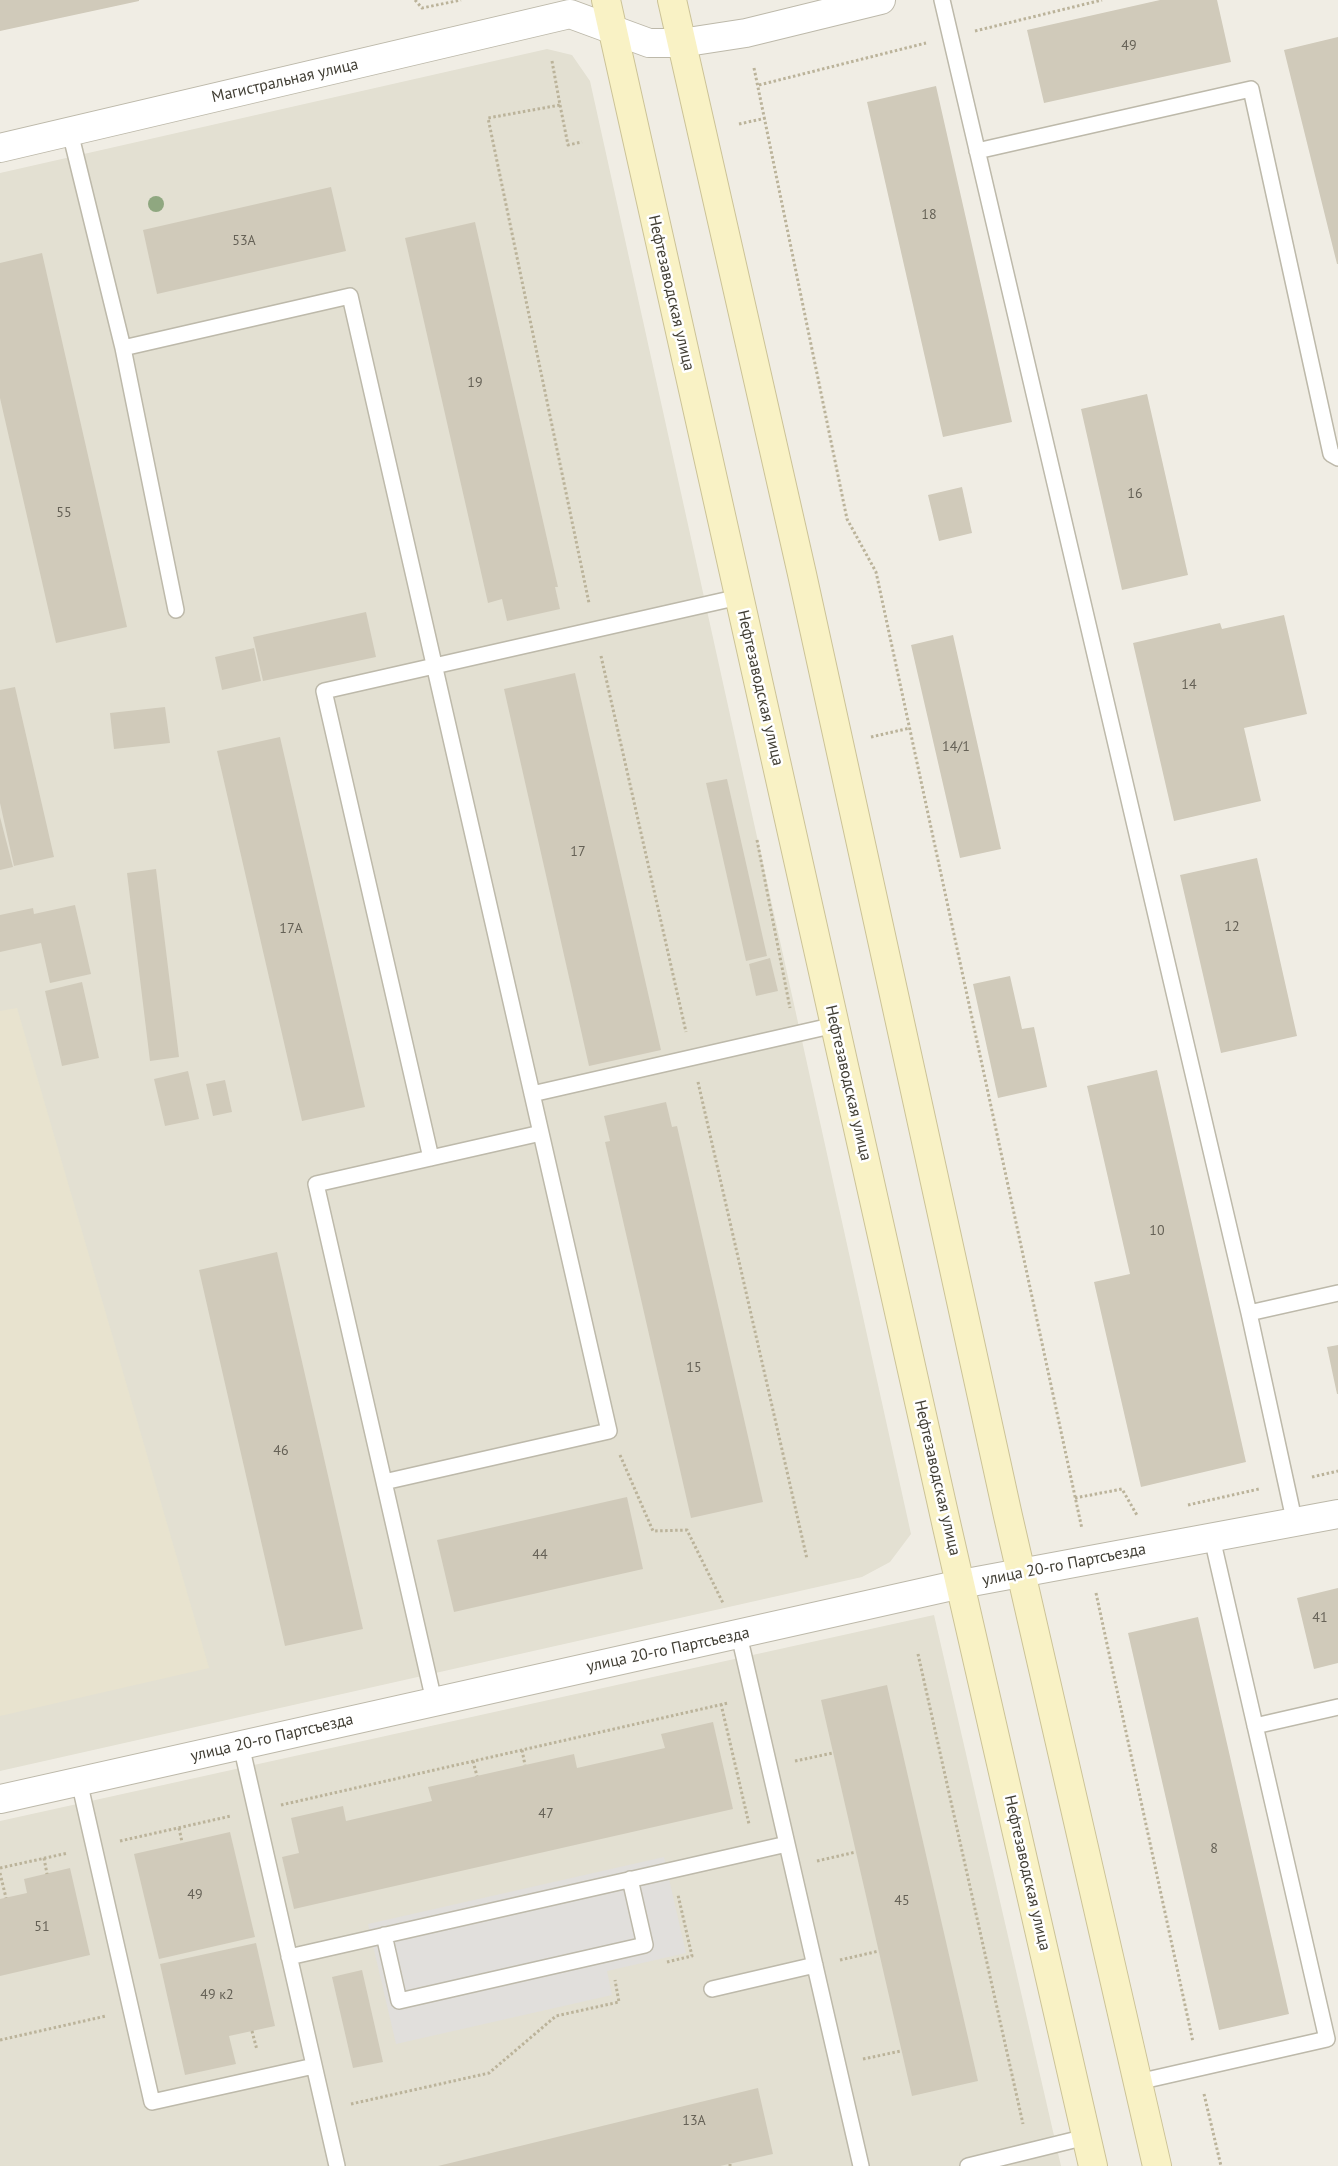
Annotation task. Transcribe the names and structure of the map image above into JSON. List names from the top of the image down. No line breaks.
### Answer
{"streets":{"main road":["Нефтезаводская улица"],"street":["Магистральная улица","улица 20-го Партсъезда"]},"crossings":[["Магистральная улица","Нефтезаводская улица"],["Нефтезаводская улица","улица 20-го Партсъезда"]],"house_numbers":["49","18","53А","19","16","55","14","14/1","17","12","17А","10","15","46","44","41","47","8","49","45","51","49 к2","13А"]}
